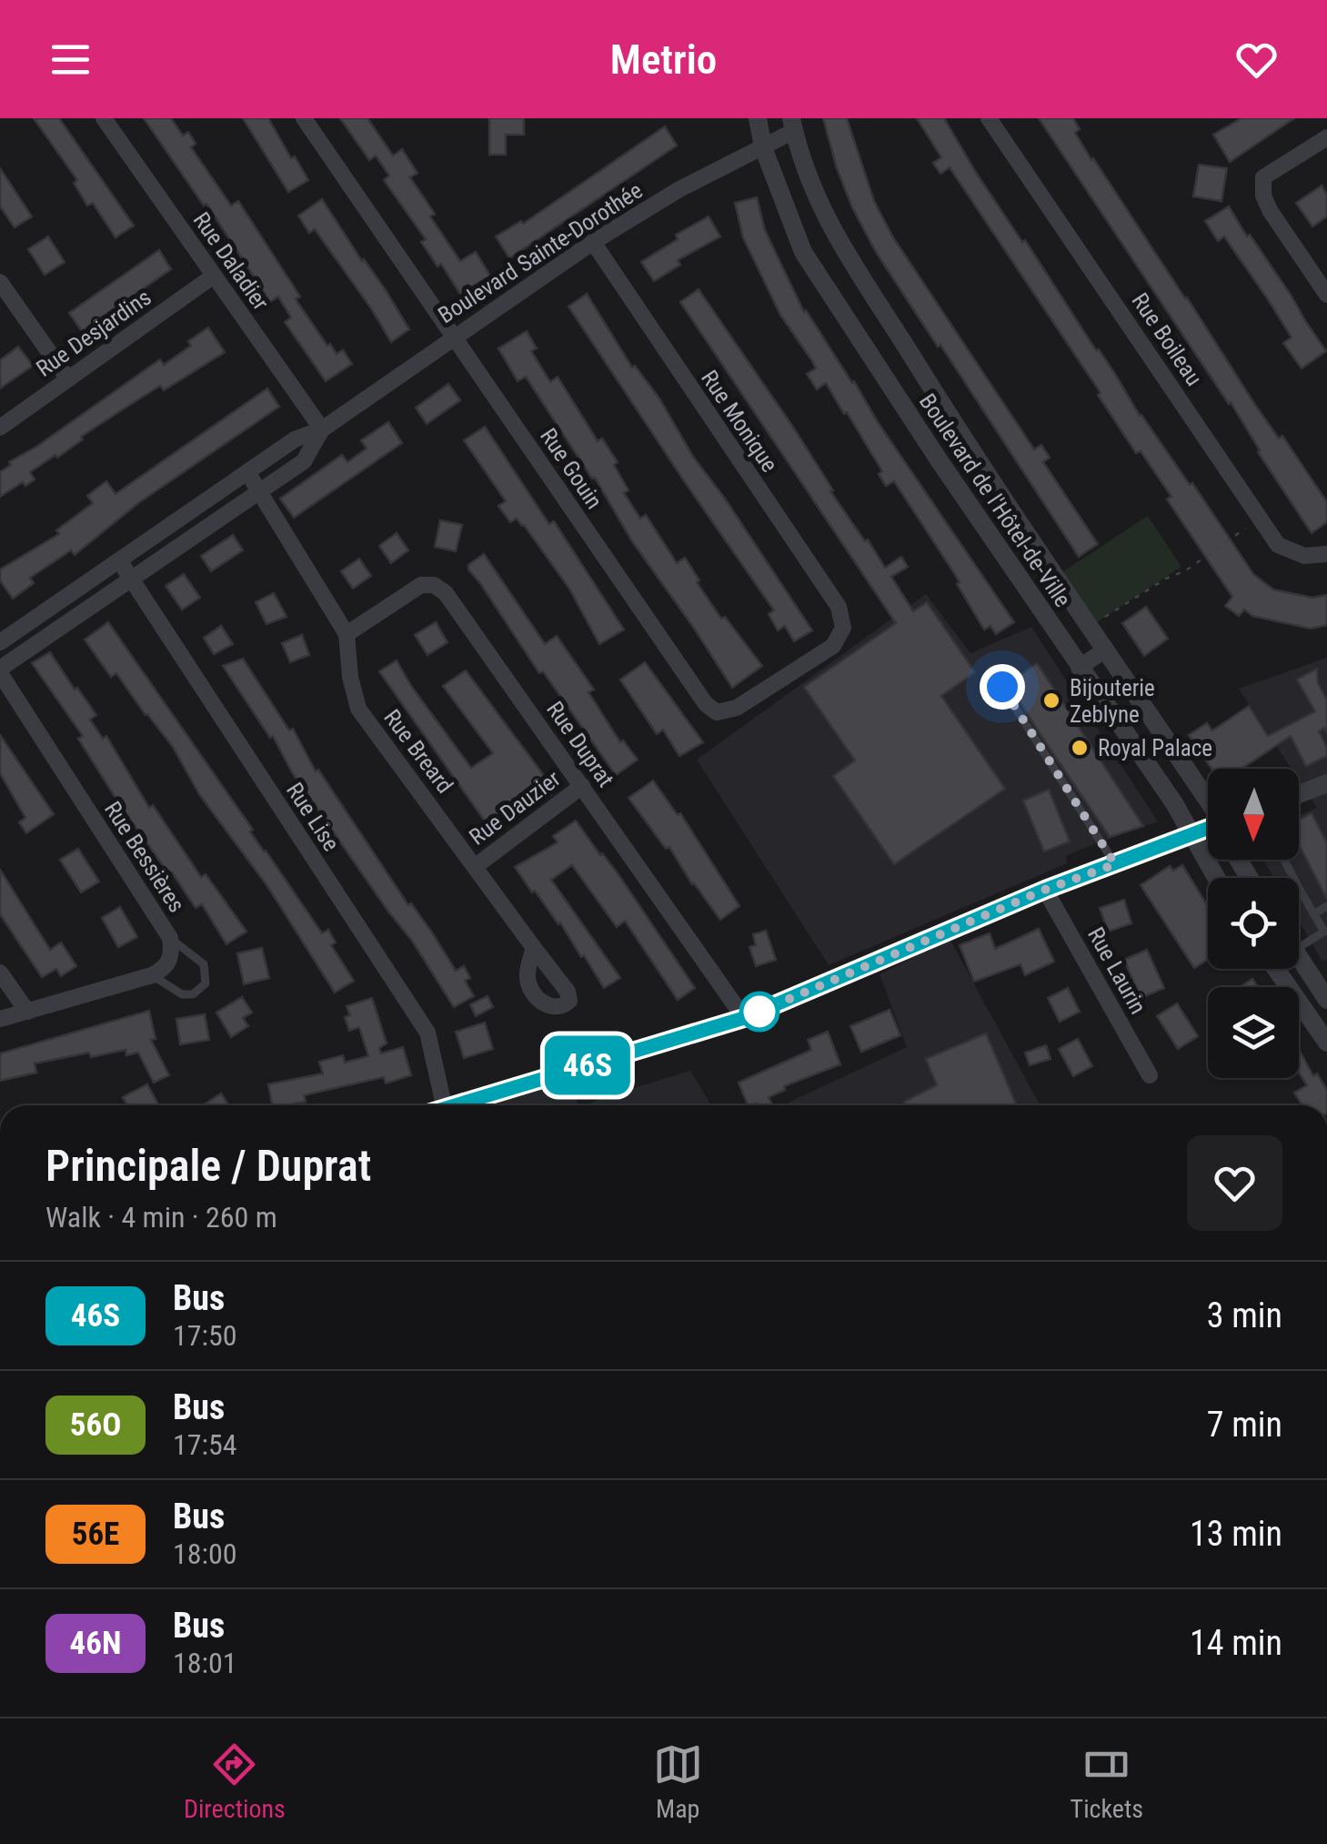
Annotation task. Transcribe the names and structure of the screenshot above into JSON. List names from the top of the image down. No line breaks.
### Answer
{"streets":{"street":["Boulevard Sainte-Dorothée","Rue Daladier","Rue Desjardins","Rue Boileau","Rue Monique","Rue Gouin","Boulevard de l'Hôtel-de-Ville","Rue Duprat","Rue Breard","Rue Dauzier","Rue Lise","Rue Bessières","Rue Laurin"]},"crossings":[["Boulevard Sainte-Dorothée","Rue Daladier"],["Boulevard Sainte-Dorothée","Rue Monique"],["Boulevard Sainte-Dorothée","Rue Gouin"],["Boulevard Sainte-Dorothée","Boulevard de l'Hôtel-de-Ville"],["Boulevard Sainte-Dorothée","Rue Breard"],["Boulevard Sainte-Dorothée","Rue Lise"],["Boulevard Sainte-Dorothée","Rue Bessières"],["Rue Daladier","Rue Desjardins"],["Rue Monique","Rue Gouin"],["Rue Duprat","Rue Breard"],["Rue Duprat","Rue Dauzier"],["Rue Breard","Rue Dauzier"]],"places":["Bijouterie Zeblyne","Royal Palace"],"lines":["bus line 46S"],"north":"bottom","page":{"header":"Metrio","on_map":"46S","heading":["Principale / Duprat","Walk · 4 min · 260 m"],"list":[{"mark":"46S","name":"Bus","note":"17:50","value":"3 min"},{"mark":"56O","name":"Bus","note":"17:54","value":"7 min"},{"mark":"56E","name":"Bus","note":"18:00","value":"13 min"},{"mark":"46N","name":"Bus","note":"18:01","value":"14 min"}],"tabs":["Directions","Map","Tickets"]}}
